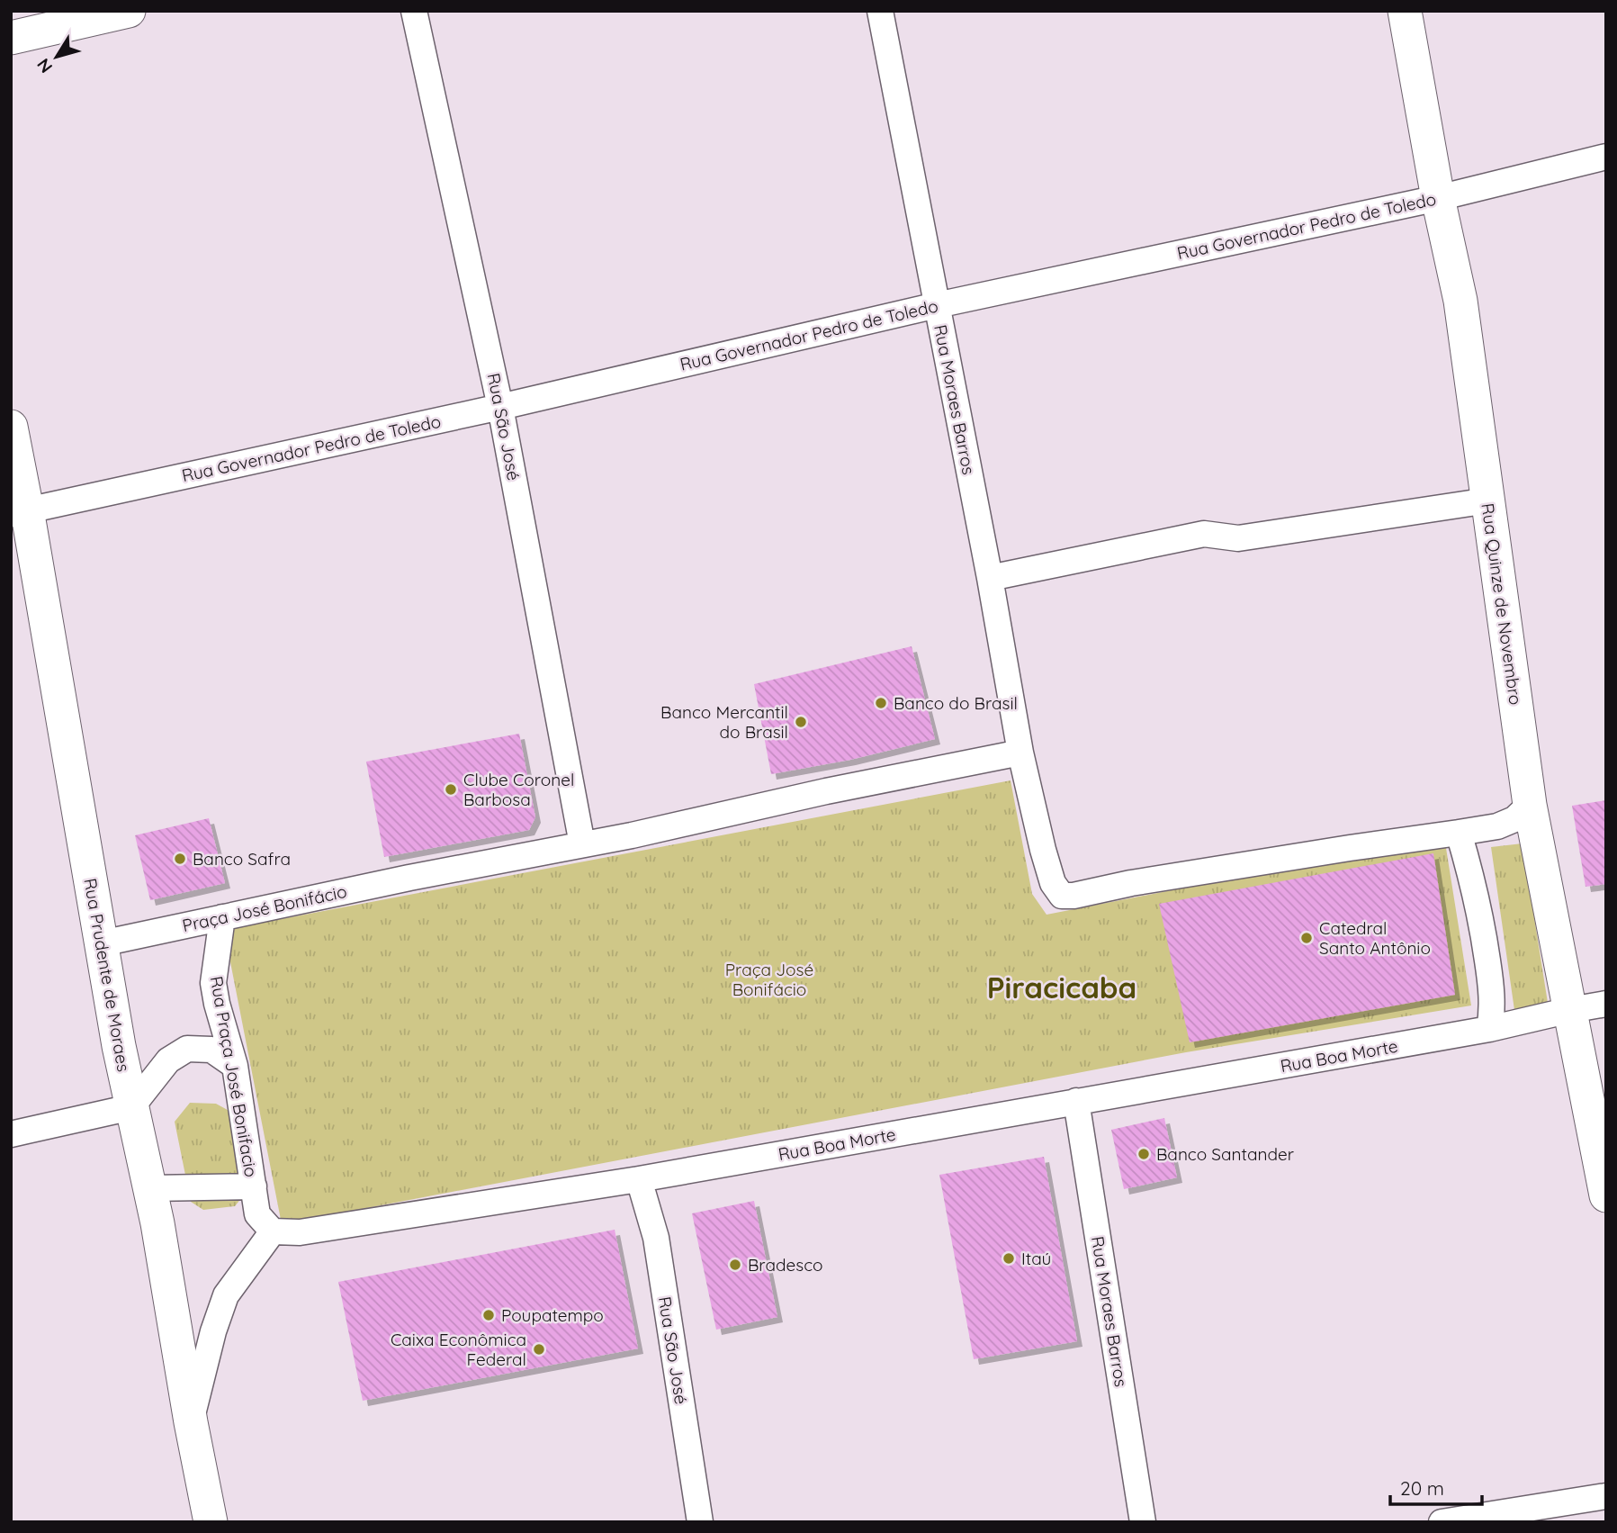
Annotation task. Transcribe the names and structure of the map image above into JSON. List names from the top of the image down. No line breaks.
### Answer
{"streets":{"street":["Rua Governador Pedro de Toledo","Rua Moraes Barros","Rua São José","Rua Quinze de Novembro","Praça José Bonifácio","Rua Prudente de Moraes","Rua Boa Morte","Rua Praça José Bonifacio"]},"crossings":[["Rua Governador Pedro de Toledo","Rua Moraes Barros"],["Rua Governador Pedro de Toledo","Rua São José"],["Rua Governador Pedro de Toledo","Rua Quinze de Novembro"],["Rua Governador Pedro de Toledo","Rua Prudente de Moraes"],["Rua Moraes Barros","Praça José Bonifácio"],["Rua Moraes Barros","Rua Boa Morte"],["Rua São José","Praça José Bonifácio"],["Rua São José","Rua Boa Morte"],["Rua Quinze de Novembro","Rua Boa Morte"],["Praça José Bonifácio","Rua Prudente de Moraes"],["Praça José Bonifácio","Rua Praça José Bonifacio"],["Rua Boa Morte","Rua Praça José Bonifacio"]],"districts":["Piracicaba"],"parks":["Praça José Bonifácio"],"places":["Banco do Brasil","Banco Mercantil do Brasil","Clube Coronel Barbosa","Banco Safra","Catedral Santo Antônio","Banco Santander","Itaú","Bradesco","Poupatempo","Caixa Econômica Federal"],"scale_bar":"20 m","north":"bottom left"}
